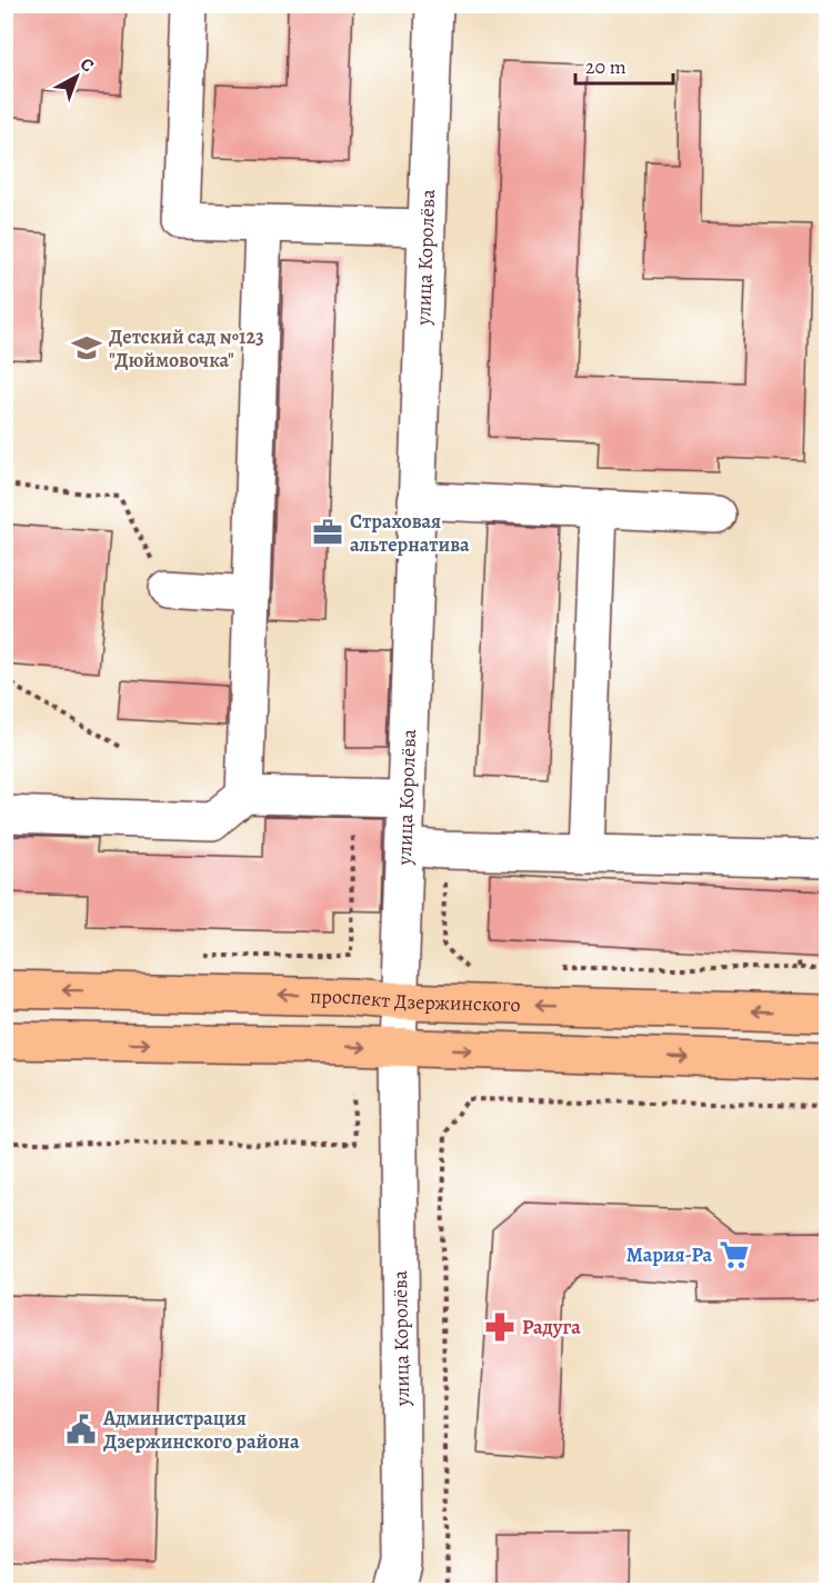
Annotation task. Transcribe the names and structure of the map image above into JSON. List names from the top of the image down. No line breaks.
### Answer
{"streets":{"main road":["проспект Дзержинского"],"street":["улица Королёва"]},"crossings":[["улица Королёва","проспект Дзержинского"]],"places":{"school or university":["Детский сад №123 \"Дюймовочка\""],"office":["Страховая альтернатива"],"supermarket":["Мария-Ра"],"pharmacy":["Радуга"],"public building":["Администрация Дзержинского района"]},"scale_bar":"20 m","north":"top right"}
